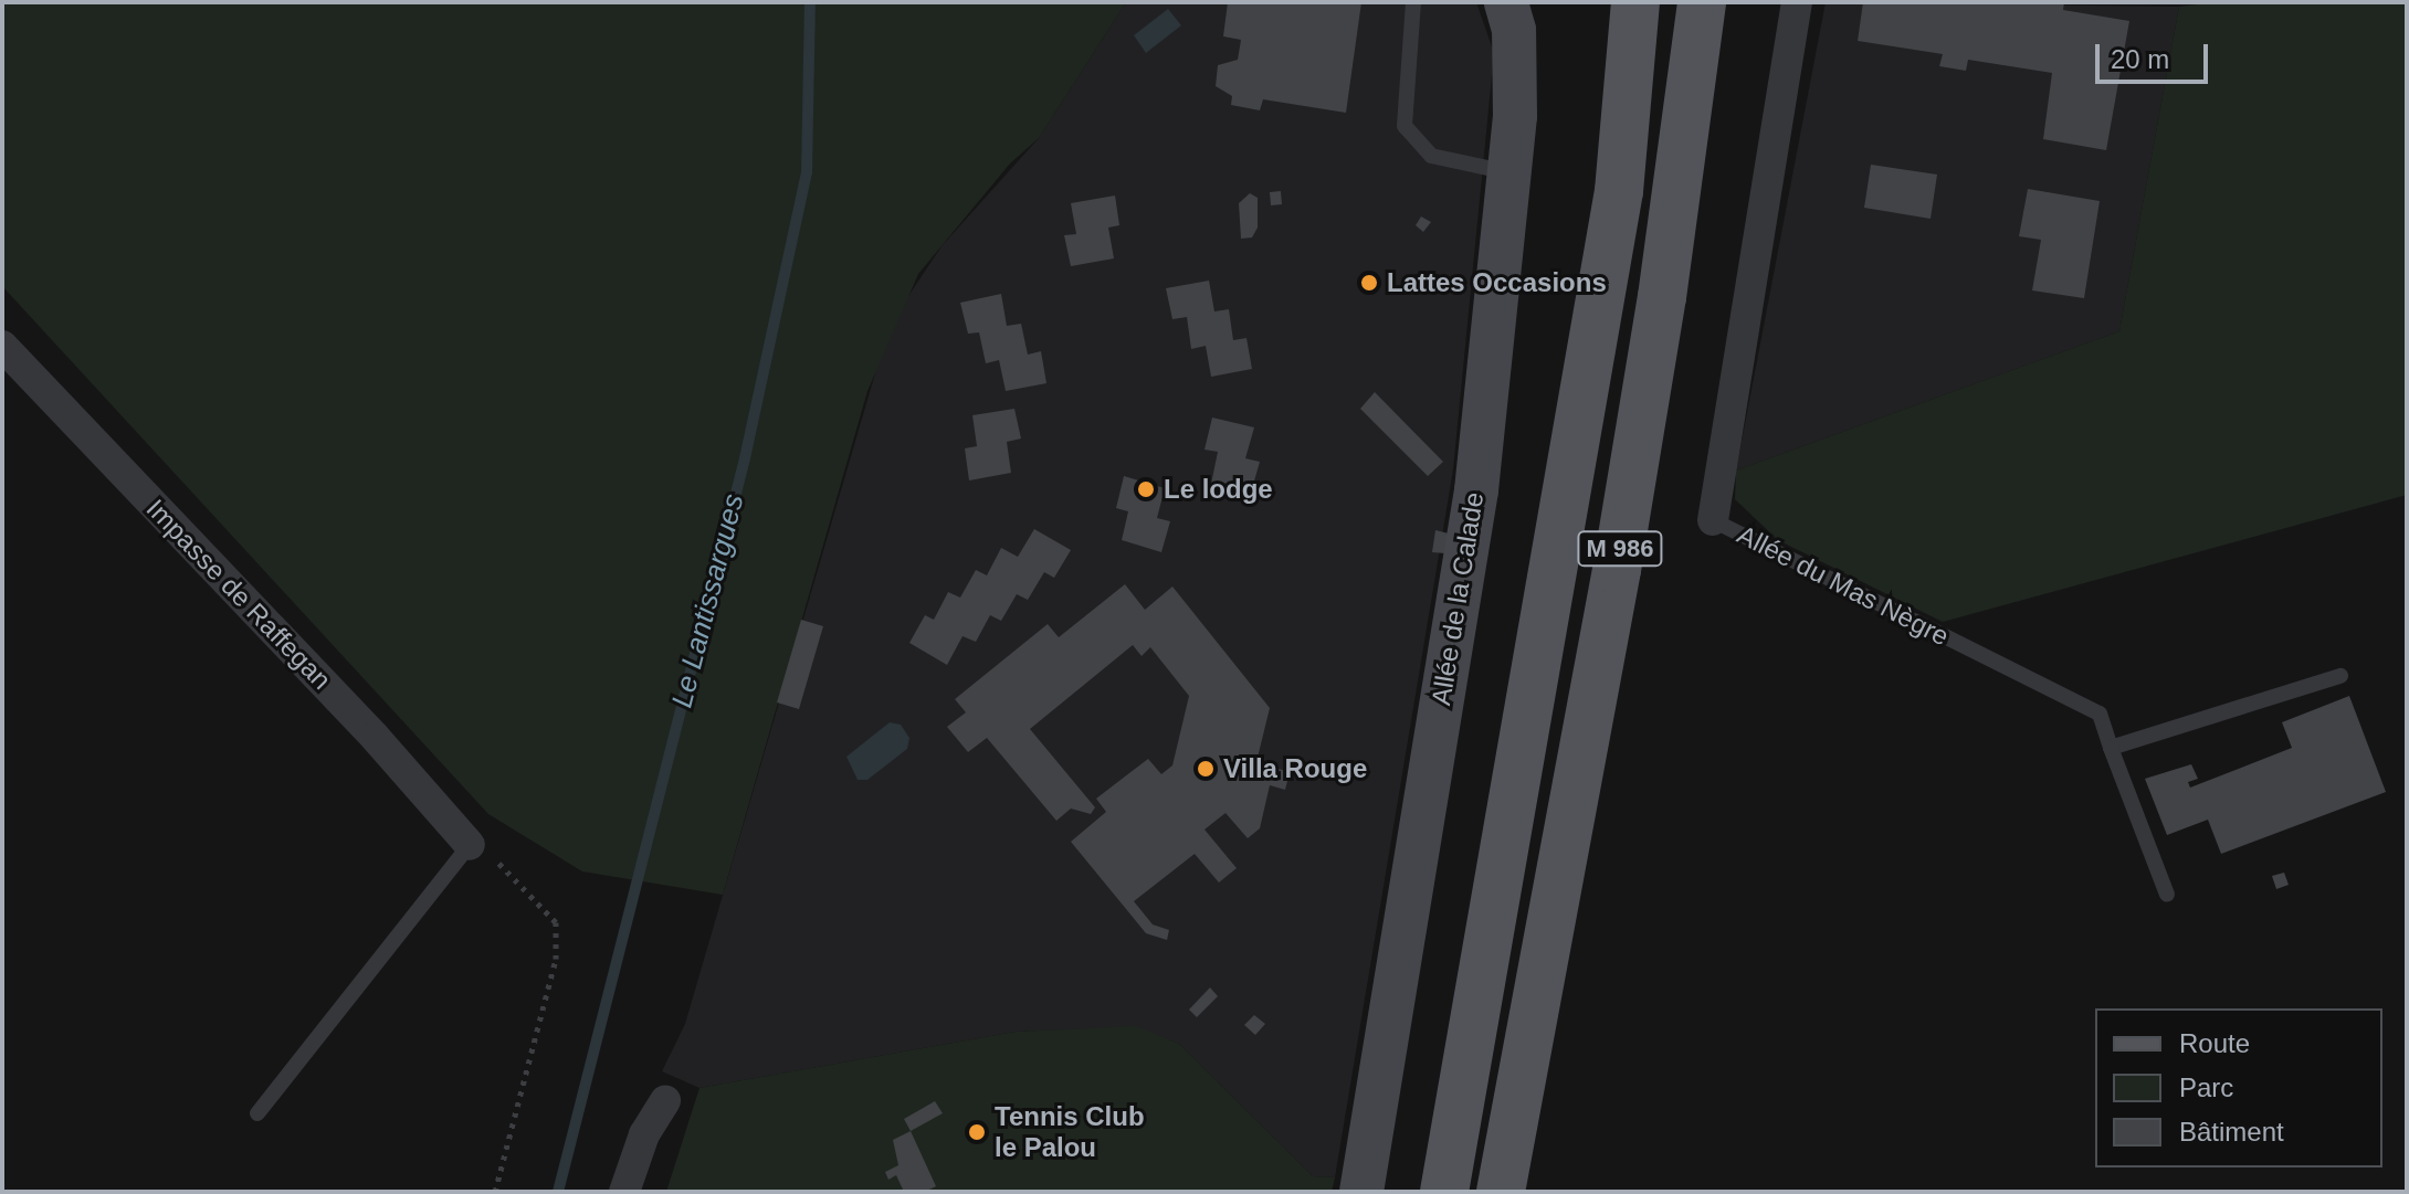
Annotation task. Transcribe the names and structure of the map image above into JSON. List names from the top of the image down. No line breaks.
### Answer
{"streets":{"main road":["M 986"],"street":["Allée du Mas Nègre","Impasse de Raffegan","Allée de la Calade"]},"water":["Le Lantissargues"],"places":["Lattes Occasions","Le lodge","Villa Rouge","Tennis Club le Palou"],"legend":["Route","Parc","Bâtiment"],"scale_bar":"20 m"}
